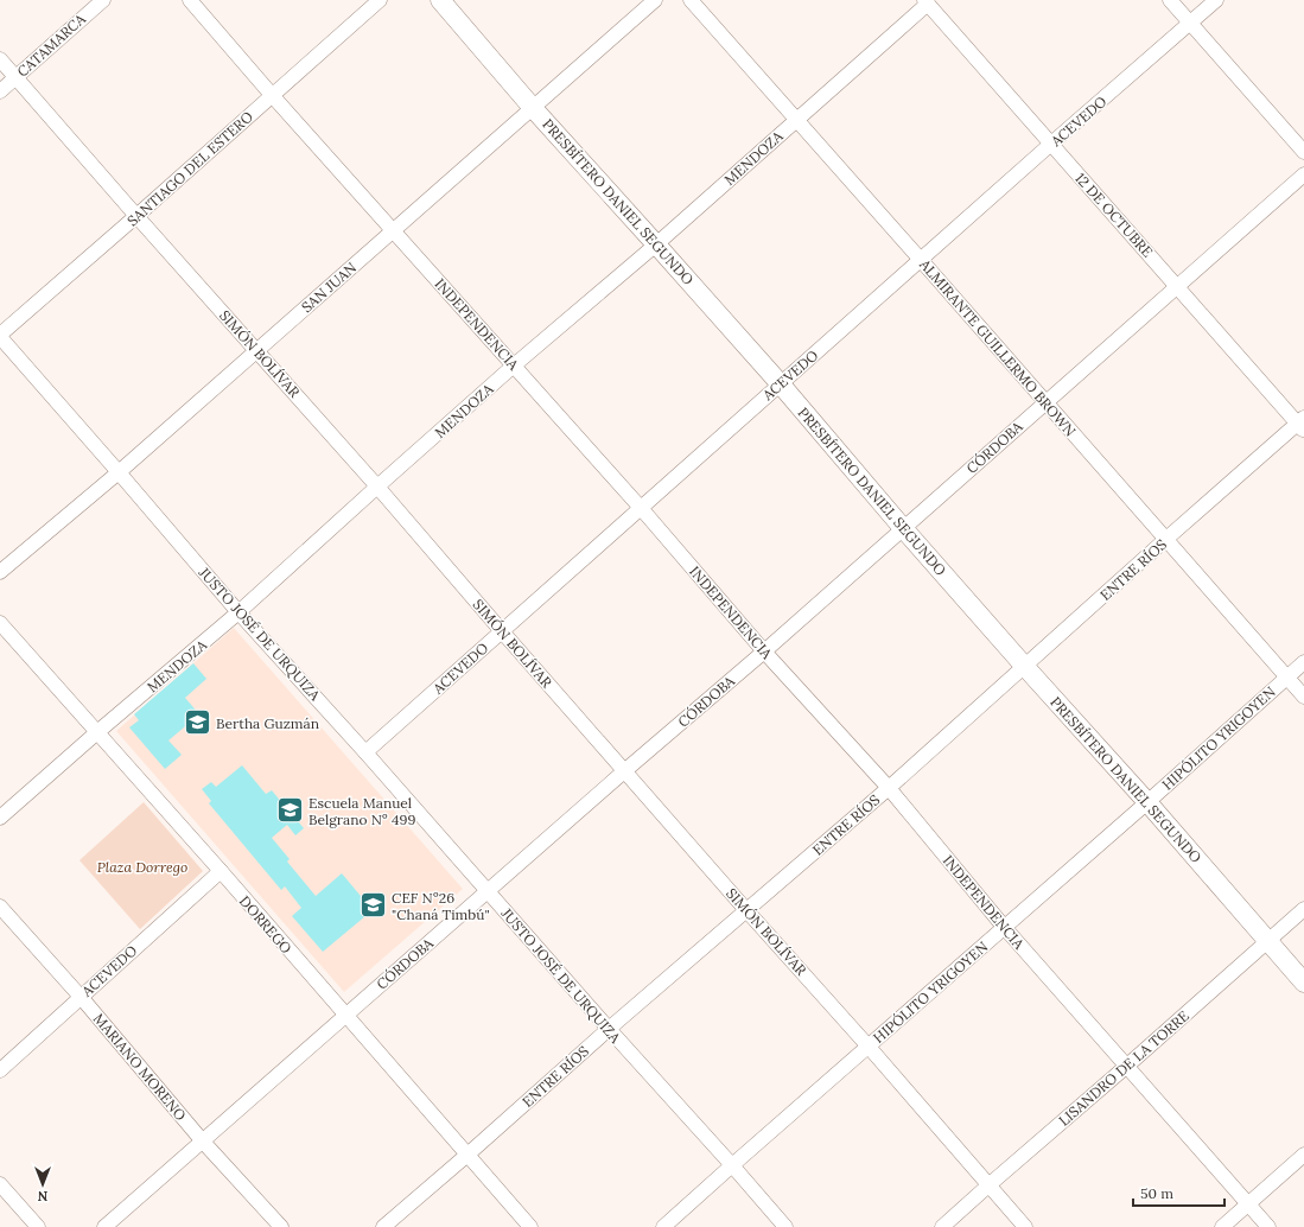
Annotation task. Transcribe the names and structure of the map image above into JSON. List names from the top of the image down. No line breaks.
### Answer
{"streets":{"main road":["PRESBÍTERO DANIEL SEGUNDO"],"street":["CATAMARCA","ACEVEDO","MENDOZA","SANTIAGO DEL ESTERO","12 DE OCTUBRE","SAN JUAN","INDEPENDENCIA","ALMIRANTE GUILLERMO BROWN","SIMÓN BOLÍVAR","CÓRDOBA","ENTRE RÍOS","JUSTO JOSÉ DE URQUIZA","HIPÓLITO YRIGOYEN","DORREGO","MARIANO MORENO","LISANDRO DE LA TORRE"]},"crossings":[["CATAMARCA","SIMÓN BOLÍVAR"],["ACEVEDO","PRESBÍTERO DANIEL SEGUNDO"],["ACEVEDO","12 DE OCTUBRE"],["ACEVEDO","INDEPENDENCIA"],["ACEVEDO","ALMIRANTE GUILLERMO BROWN"],["ACEVEDO","SIMÓN BOLÍVAR"],["ACEVEDO","JUSTO JOSÉ DE URQUIZA"],["ACEVEDO","DORREGO"],["ACEVEDO","MARIANO MORENO"],["MENDOZA","PRESBÍTERO DANIEL SEGUNDO"],["MENDOZA","12 DE OCTUBRE"],["MENDOZA","INDEPENDENCIA"],["MENDOZA","ALMIRANTE GUILLERMO BROWN"],["MENDOZA","SIMÓN BOLÍVAR"],["MENDOZA","JUSTO JOSÉ DE URQUIZA"],["MENDOZA","DORREGO"],["SANTIAGO DEL ESTERO","INDEPENDENCIA"],["SANTIAGO DEL ESTERO","SIMÓN BOLÍVAR"],["SANTIAGO DEL ESTERO","JUSTO JOSÉ DE URQUIZA"],["PRESBÍTERO DANIEL SEGUNDO","SAN JUAN"],["PRESBÍTERO DANIEL SEGUNDO","CÓRDOBA"],["PRESBÍTERO DANIEL SEGUNDO","ENTRE RÍOS"],["PRESBÍTERO DANIEL SEGUNDO","HIPÓLITO YRIGOYEN"],["PRESBÍTERO DANIEL SEGUNDO","LISANDRO DE LA TORRE"],["12 DE OCTUBRE","CÓRDOBA"],["12 DE OCTUBRE","ENTRE RÍOS"],["SAN JUAN","INDEPENDENCIA"],["SAN JUAN","SIMÓN BOLÍVAR"],["SAN JUAN","JUSTO JOSÉ DE URQUIZA"],["INDEPENDENCIA","CÓRDOBA"],["INDEPENDENCIA","ENTRE RÍOS"],["INDEPENDENCIA","HIPÓLITO YRIGOYEN"],["INDEPENDENCIA","LISANDRO DE LA TORRE"],["ALMIRANTE GUILLERMO BROWN","CÓRDOBA"],["ALMIRANTE GUILLERMO BROWN","ENTRE RÍOS"],["ALMIRANTE GUILLERMO BROWN","HIPÓLITO YRIGOYEN"],["SIMÓN BOLÍVAR","CÓRDOBA"],["SIMÓN BOLÍVAR","ENTRE RÍOS"],["SIMÓN BOLÍVAR","HIPÓLITO YRIGOYEN"],["SIMÓN BOLÍVAR","LISANDRO DE LA TORRE"],["CÓRDOBA","JUSTO JOSÉ DE URQUIZA"],["CÓRDOBA","DORREGO"],["CÓRDOBA","MARIANO MORENO"],["ENTRE RÍOS","JUSTO JOSÉ DE URQUIZA"],["ENTRE RÍOS","DORREGO"],["JUSTO JOSÉ DE URQUIZA","HIPÓLITO YRIGOYEN"]],"parks":["Plaza Dorrego"],"places":{"school or university":["Bertha Guzmán","Escuela Manuel Belgrano Nº 499","CEF Nº26 \"Chaná Timbú\""]},"scale_bar":"50 m","north":"bottom"}
